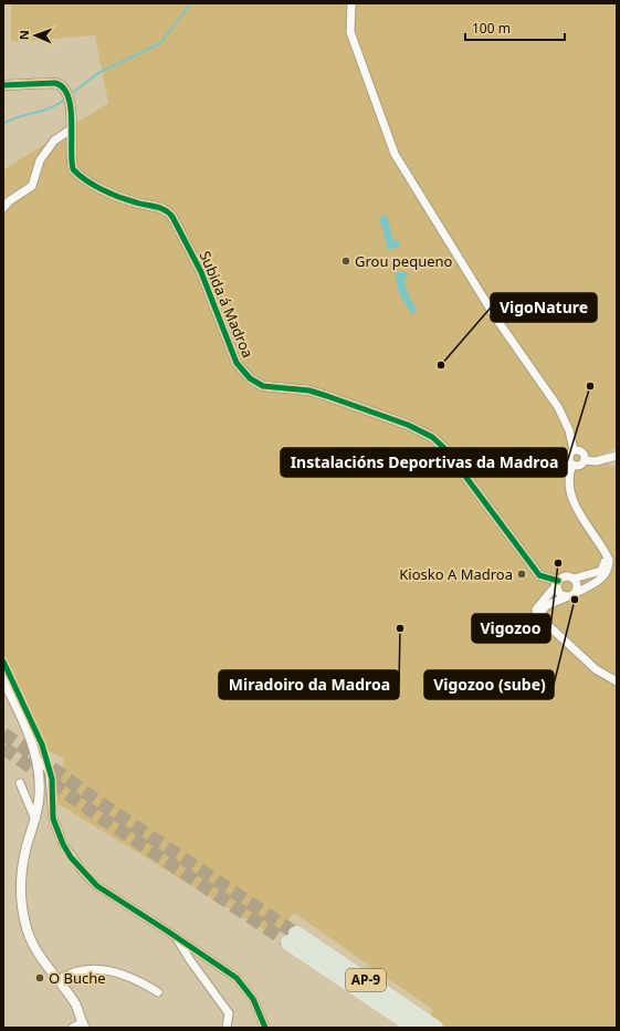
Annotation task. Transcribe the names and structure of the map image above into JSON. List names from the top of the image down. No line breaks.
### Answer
{"streets":{"highway":["AP-9"],"street":["Subida á Madroa"]},"places":["Grou pequeno","VigoNature","Instalacións Deportivas da Madroa","Vigozoo","Kiosko A Madroa","Vigozoo (sube)","Miradoiro da Madroa","O Buche"],"scale_bar":"100 m","north":"left"}
